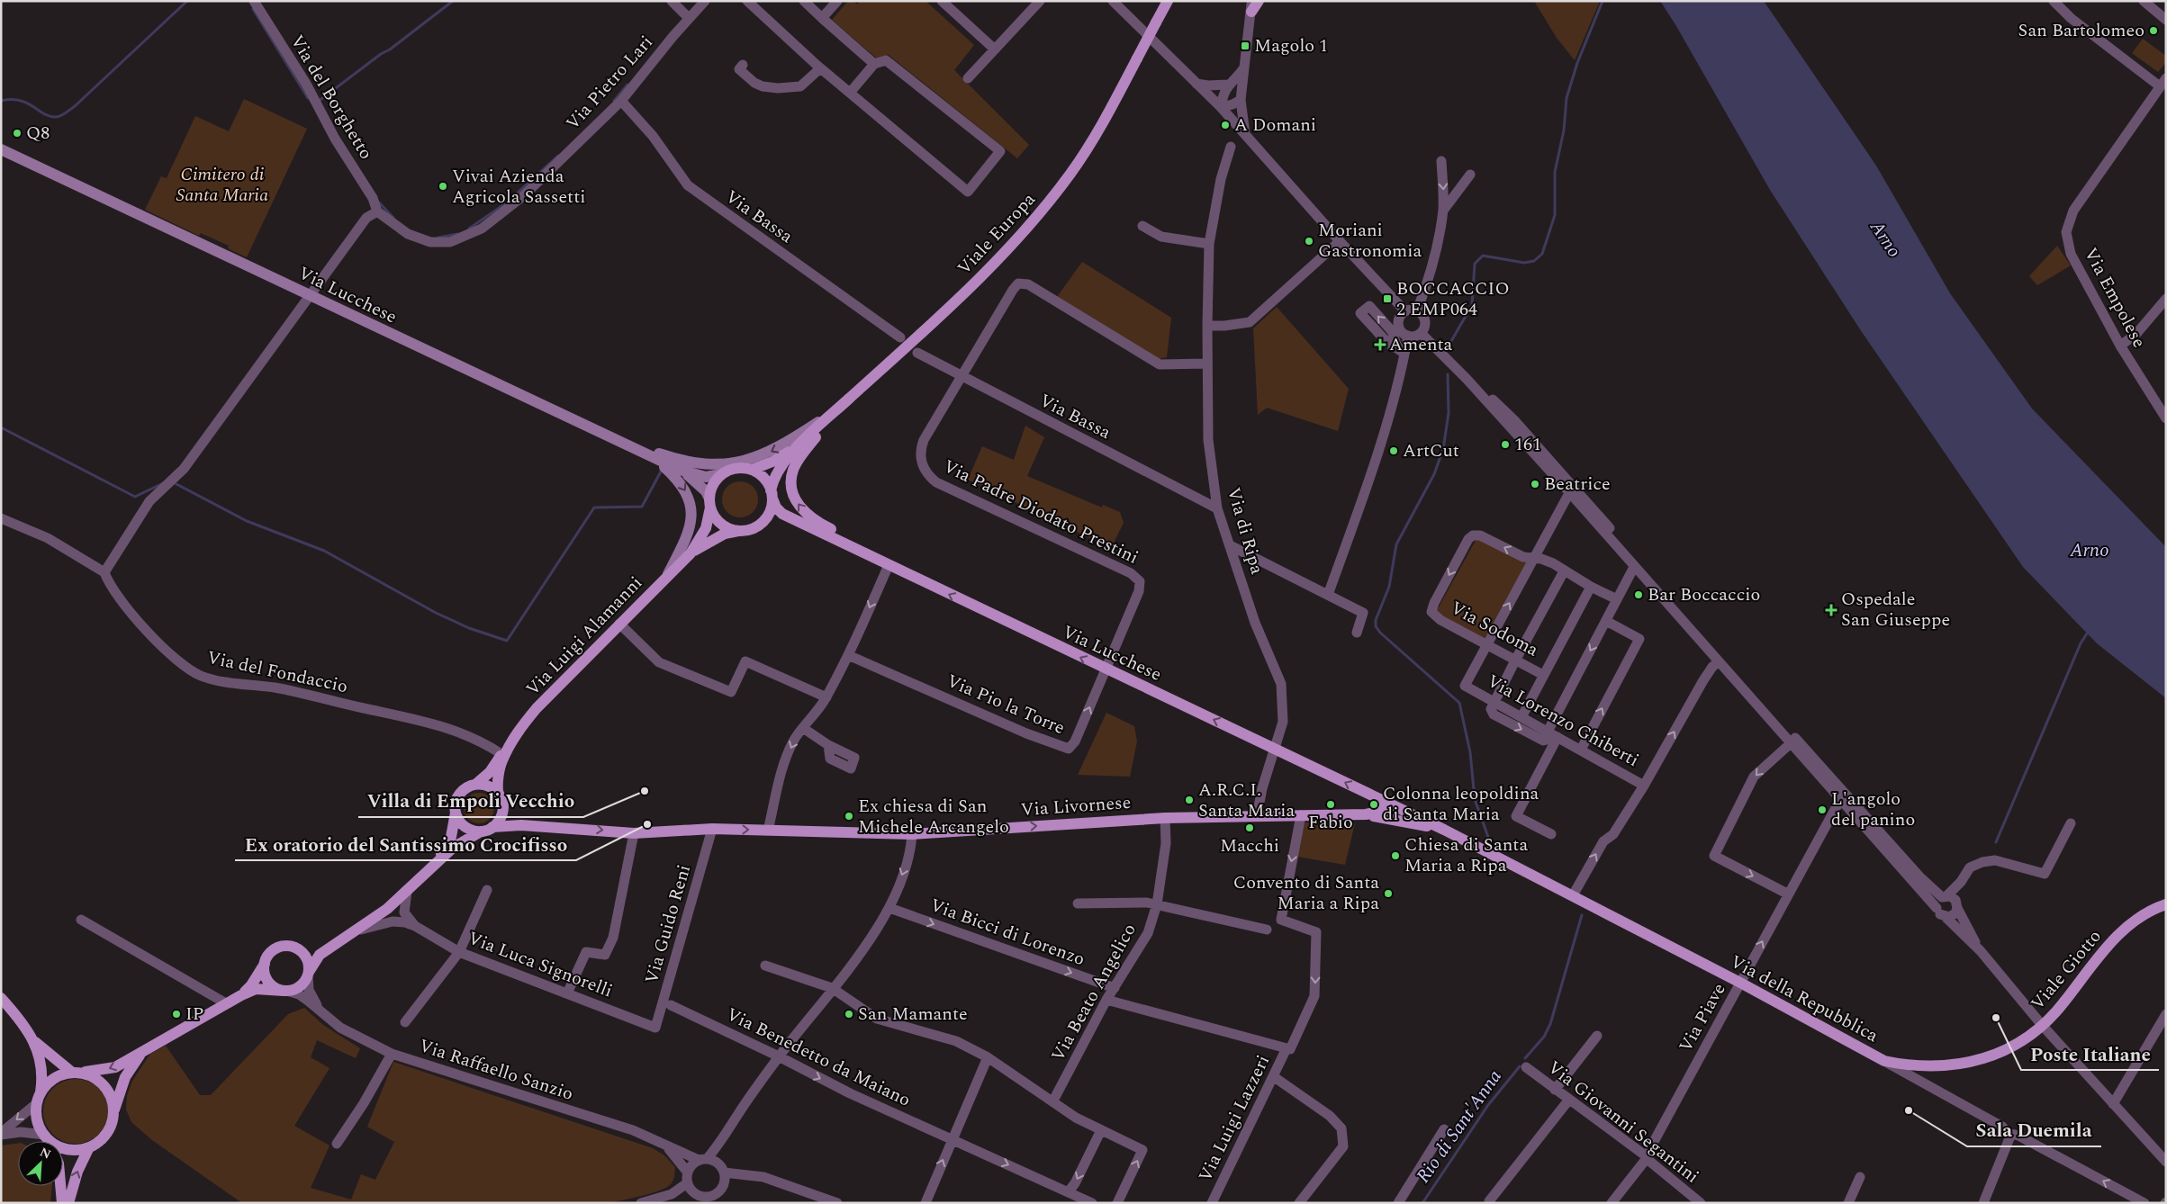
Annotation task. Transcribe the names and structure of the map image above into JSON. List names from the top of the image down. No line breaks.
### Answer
{"streets":{"main road":["Viale Europa","Via Lucchese","Via Luigi Alamanni","Via Livornese","Viale Giotto","Via della Repubblica"],"street":["Via Pietro Lari","Via del Borghetto","Via Bassa","Via Empolese","Via Padre Diodato Prestini","Via di Ripa","Via Sodoma","Via del Fondaccio","Via Pio la Torre","Via Lorenzo Ghiberti","Via Guido Reni","Via Bicci di Lorenzo","Via Luca Signorelli","Via Beato Angelico","Via Piave","Via Benedetto da Maiano","Via Raffaello Sanzio","Via Luigi Lazzeri","Via Giovanni Segantini"]},"crossings":[["Via Pietro Lari","Via del Borghetto"],["Via Pietro Lari","Via Bassa"],["Via Bassa","Via Padre Diodato Prestini"],["Via Bassa","Via di Ripa"],["Viale Europa","Via Lucchese"],["Viale Europa","Via Luigi Alamanni"],["Via Lucchese","Via di Ripa"],["Via Lucchese","Via Luigi Alamanni"],["Via Lucchese","Via Pio la Torre"],["Via Lucchese","Via Livornese"],["Via Lucchese","Via della Repubblica"],["Via Padre Diodato Prestini","Via di Ripa"],["Via Padre Diodato Prestini","Via Pio la Torre"],["Via di Ripa","Via Livornese"],["Via Sodoma","Via Lorenzo Ghiberti"],["Via Luigi Alamanni","Via del Fondaccio"],["Via Luigi Alamanni","Via Livornese"],["Via Livornese","Via Guido Reni"],["Via Livornese","Via Beato Angelico"],["Via Livornese","Via della Repubblica"],["Via Livornese","Via Raffaello Sanzio"],["Via Livornese","Via Luigi Lazzeri"],["Via Guido Reni","Via Luca Signorelli"],["Via Bicci di Lorenzo","Via Beato Angelico"],["Viale Giotto","Via della Repubblica"],["Via della Repubblica","Via Piave"],["Via Piave","Via Giovanni Segantini"]],"one_way":["Via Luigi Lazzeri"],"water":["Arno","Rio di Sant'Anna"],"parks":["Cimitero di Santa Maria"],"places":{"other":["San Bartolomeo","A Domani","Q8","Vivai Azienda Agricola Sassetti","Moriani Gastronomia","161","ArtCut","Beatrice","Bar Boccaccio","Villa di Empoli Vecchio","A.R.C.I. Santa Maria","Fabio","Colonna leopoldina di Santa Maria","L'angolo del panino","Ex chiesa di San Michele Arcangelo","Ex oratorio del Santissimo Crocifisso","Macchi","Chiesa di Santa Maria a Ripa","Convento di Santa Maria a Ripa","IP","San Mamante","Poste Italiane","Sala Duemila"],"transit":["Magolo 1","BOCCACCIO 2 EMP064"],"health":["Amenta","Ospedale San Giuseppe"]},"north":"top right"}
